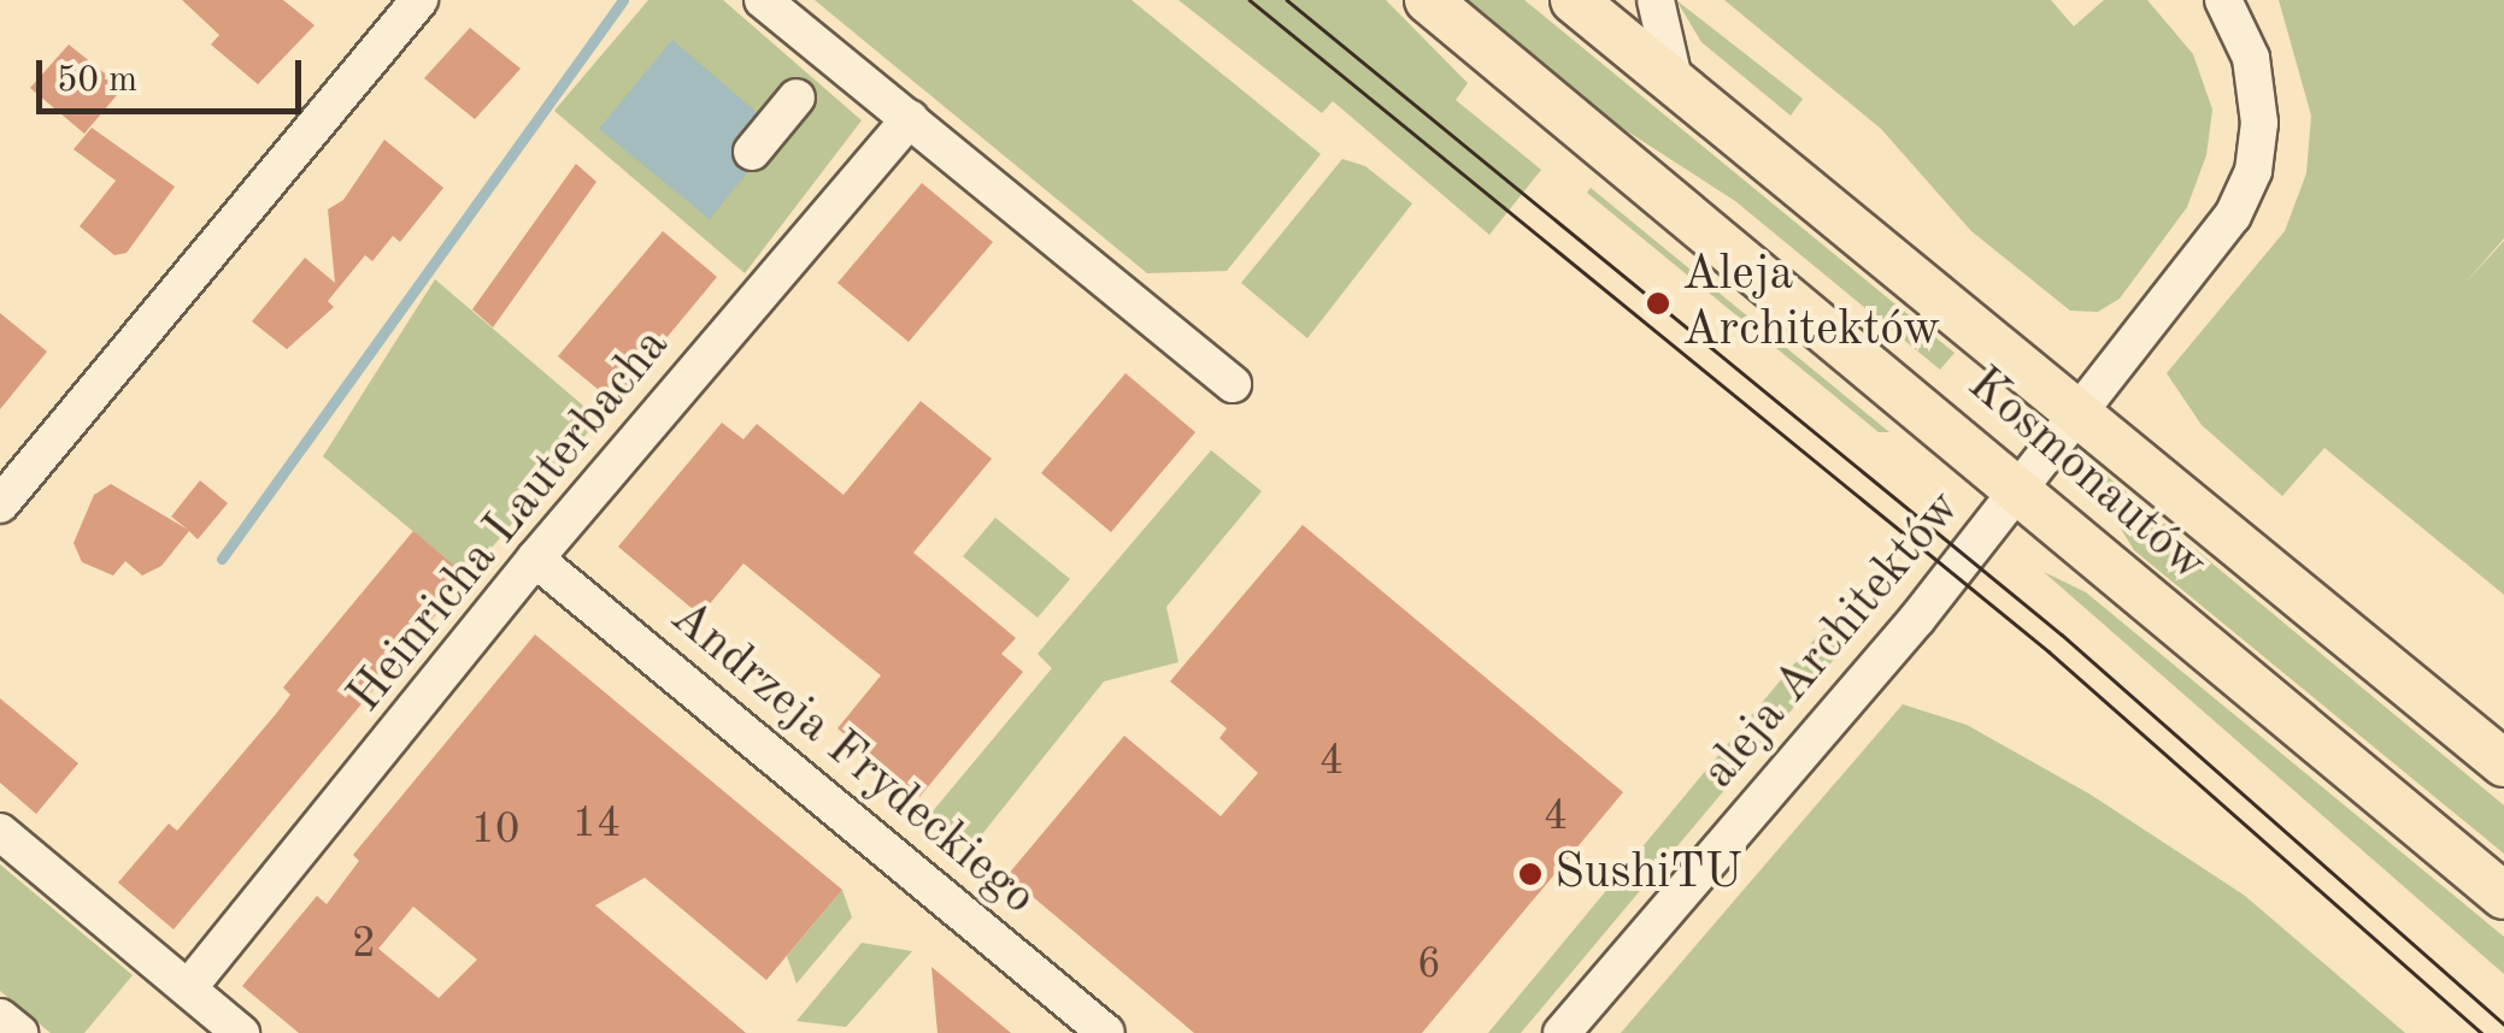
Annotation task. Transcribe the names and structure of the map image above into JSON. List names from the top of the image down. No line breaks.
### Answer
{"streets":{"main road":["Kosmonautów"],"street":["Heinricha Lauterbacha","aleja Architektów","Andrzeja Frydeckiego"]},"crossings":[["Kosmonautów","aleja Architektów"],["Heinricha Lauterbacha","Andrzeja Frydeckiego"]],"places":["Aleja Architektów","SushiTU"],"house_numbers":["4","4","14","10","2","6"],"scale_bar":"50 m"}
